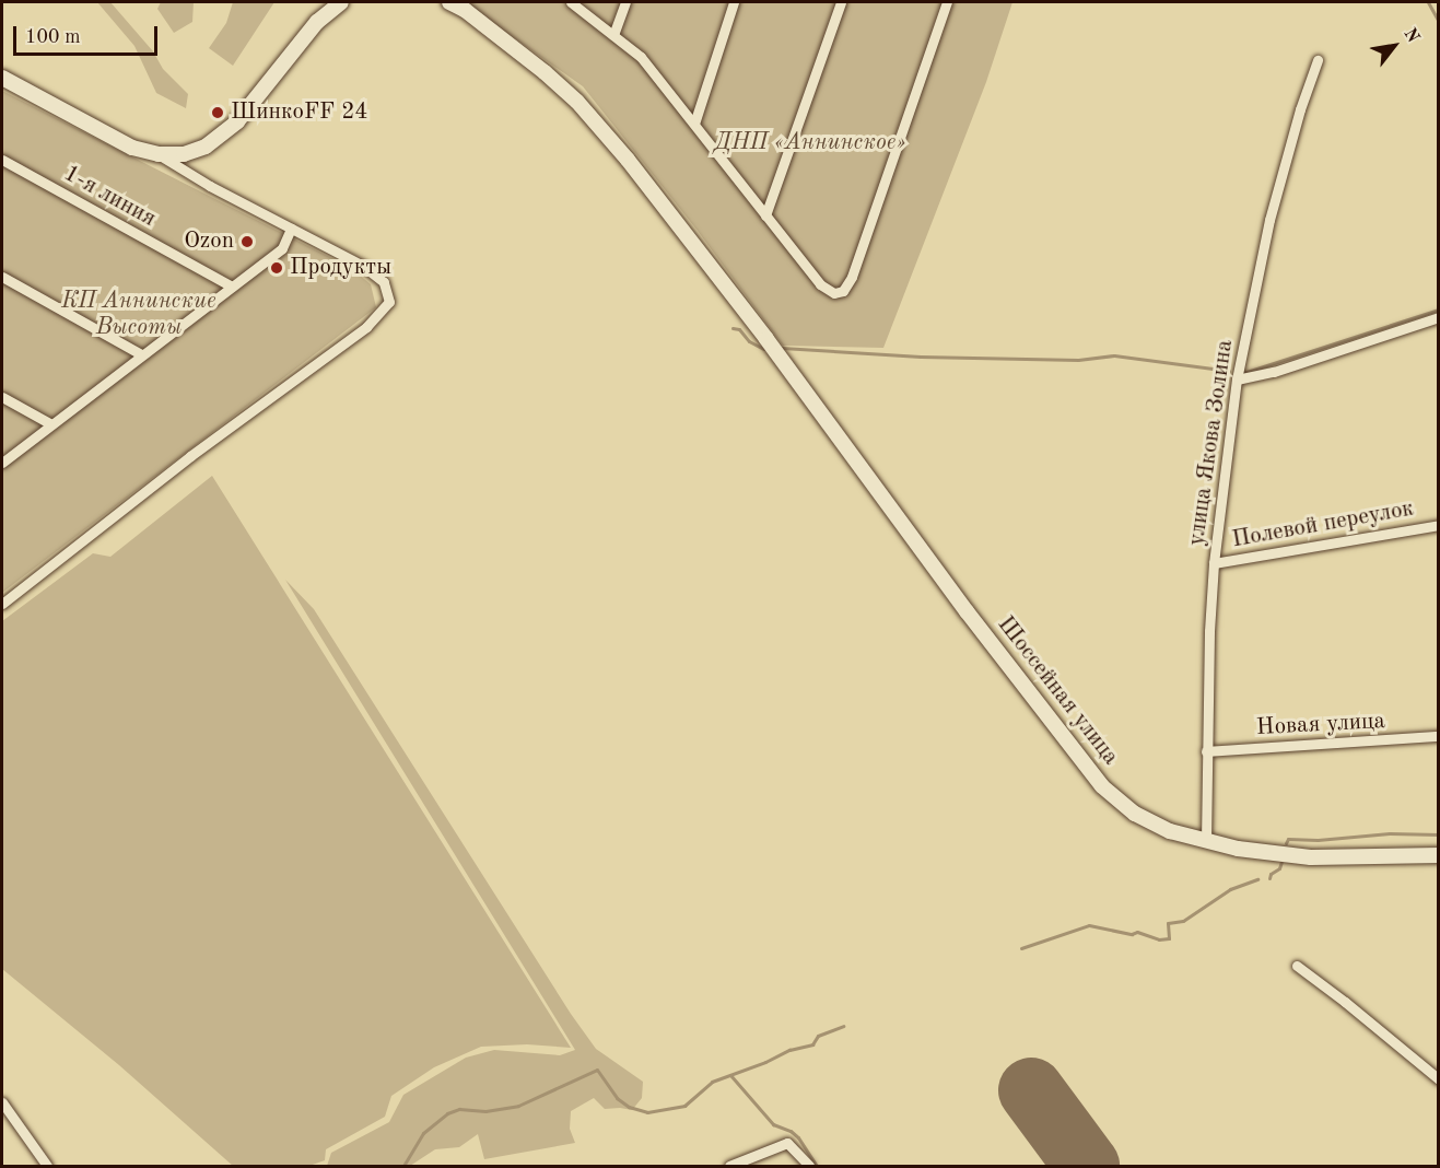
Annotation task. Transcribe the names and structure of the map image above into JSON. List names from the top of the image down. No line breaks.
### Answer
{"streets":{"main road":["Шоссейная улица"],"street":["1-я линия","улица Якова Золина","Полевой переулок","Новая улица"]},"crossings":[["улица Якова Золина","Полевой переулок"],["улица Якова Золина","Шоссейная улица"],["улица Якова Золина","Новая улица"]],"parks":["ДНП «Аннинское»","КП Аннинские Высоты"],"places":["ШинкоFF 24","Ozon","Продукты"],"scale_bar":"100 m","north":"top right"}
